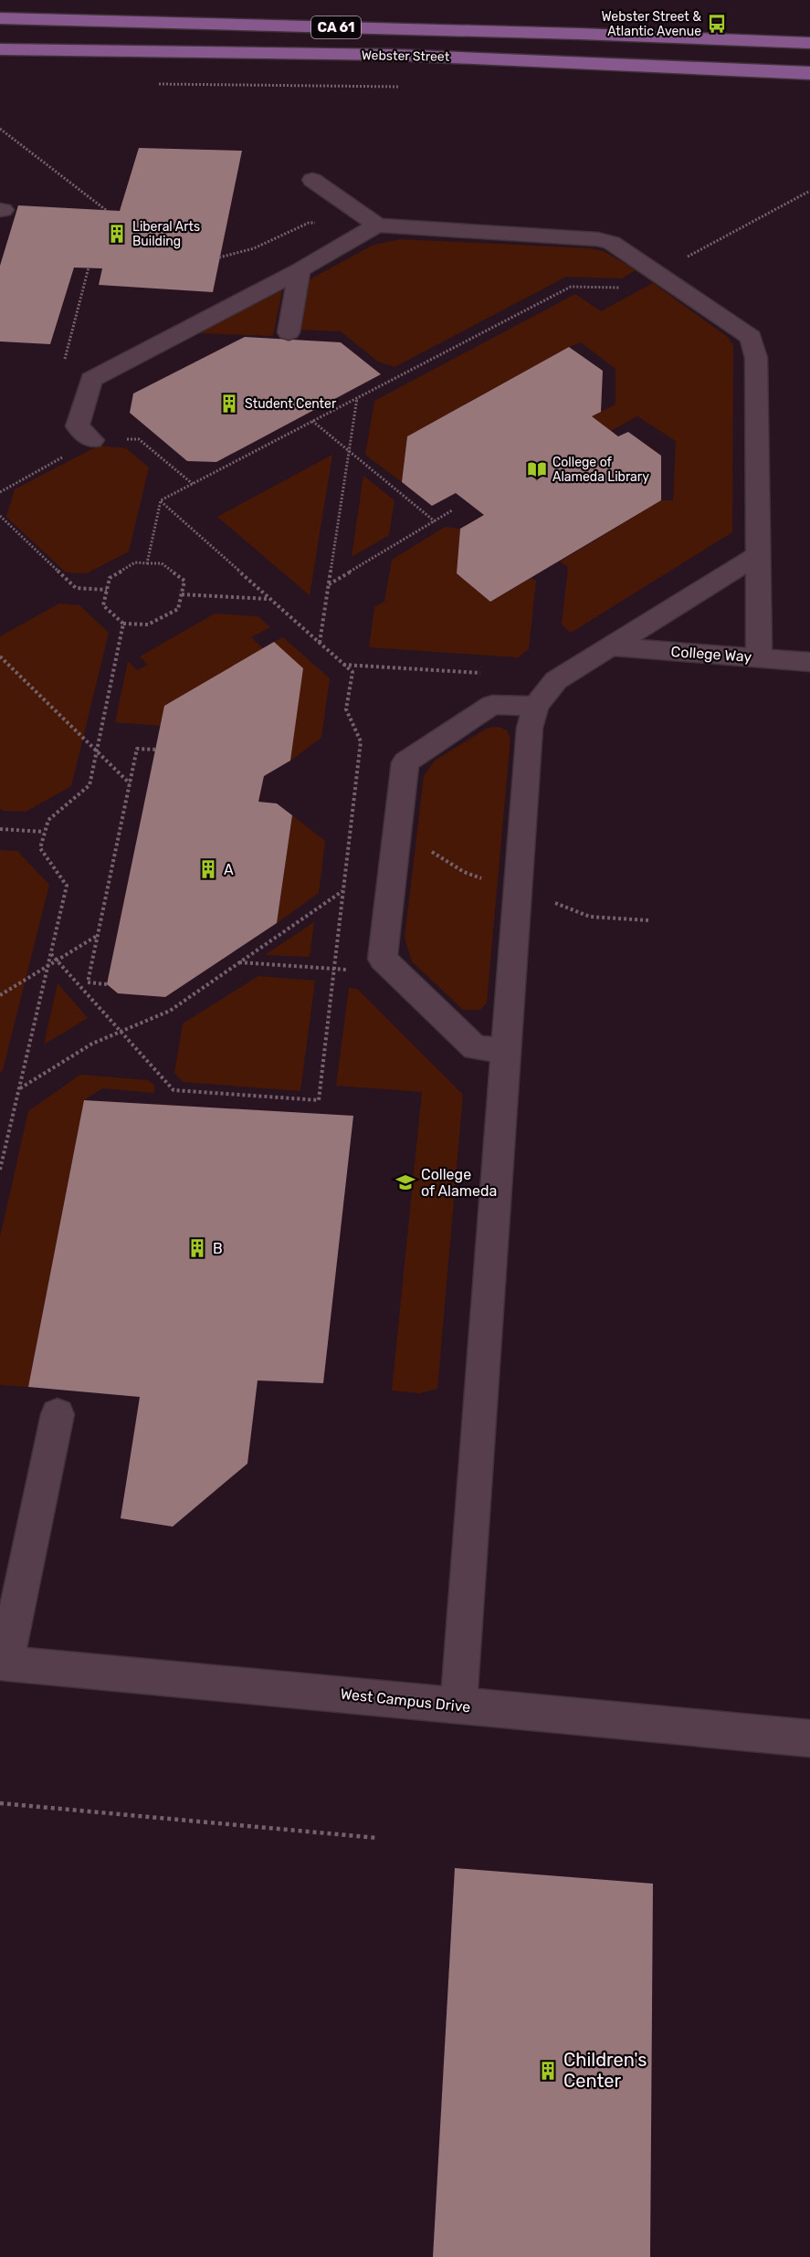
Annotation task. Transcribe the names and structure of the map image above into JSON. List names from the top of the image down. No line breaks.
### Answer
{"streets":{"main road":["CA 61","Webster Street"],"street":["College Way","West Campus Drive"]},"places":{"bus stop":["Webster Street & Atlantic Avenue"],"building":["Liberal Arts Building","Student Center","A","B","Children's Center"],"library":["College of Alameda Library"],"school or university":["College of Alameda"]}}
